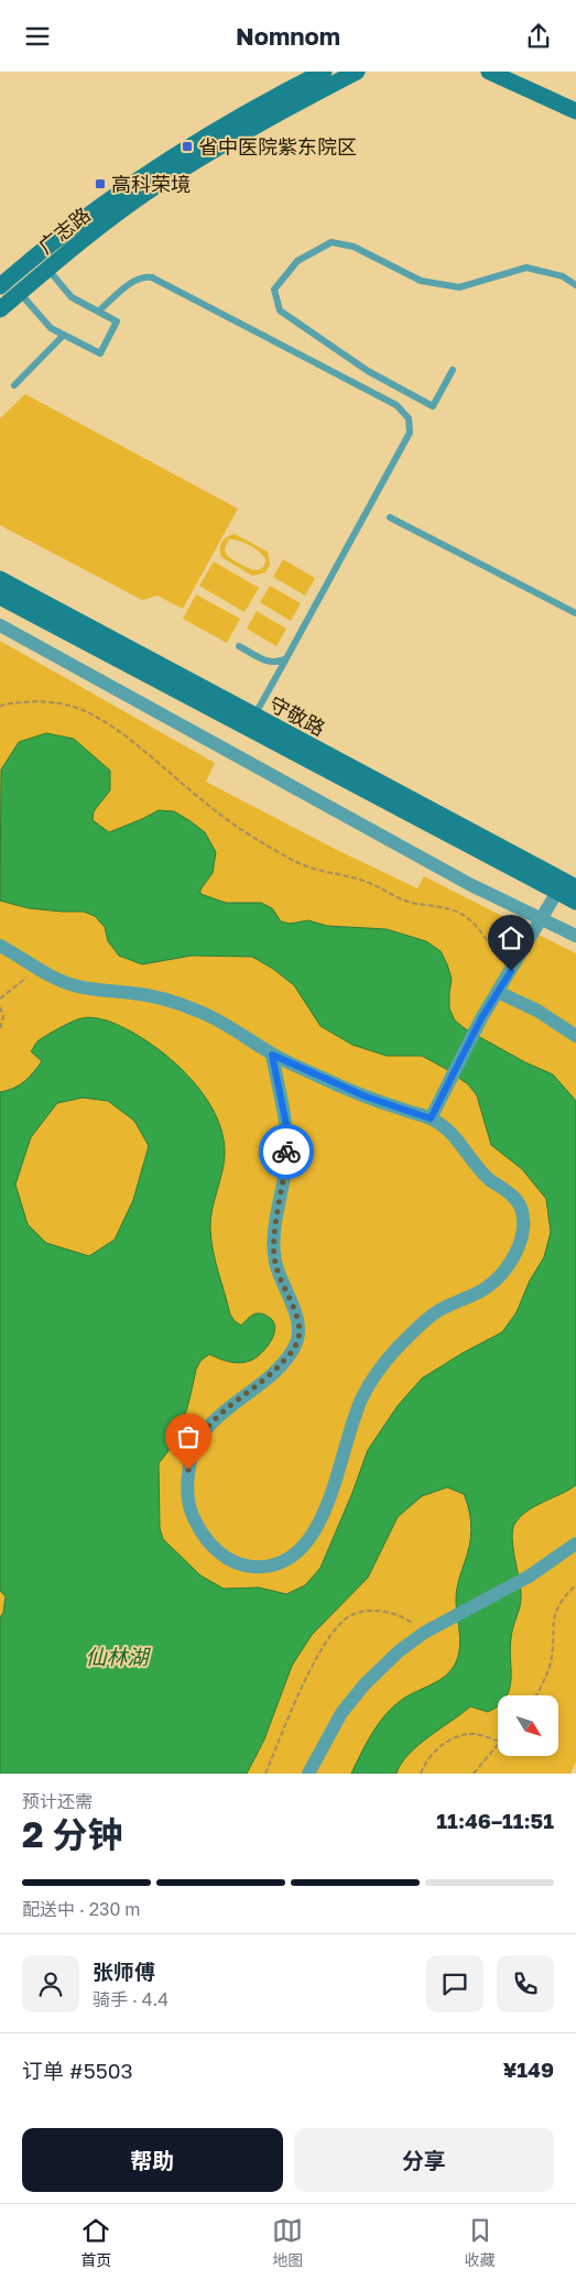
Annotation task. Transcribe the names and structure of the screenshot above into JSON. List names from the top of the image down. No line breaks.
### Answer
{"streets":{"main road":["广志路","守敬路"]},"water":["仙林湖"],"places":{"transit":["省中医院紫东院区","高科荣境"]},"north":"bottom right","page":{"header":"Nomnom","heading":["2 分钟","预计还需","11:46–11:51"],"panel":["张师傅","骑手 · 4.4","订单 #5503","¥149"],"bar":"配送中 · 230 m","buttons":["帮助","分享"],"tabs":["首页","地图","收藏"]}}
